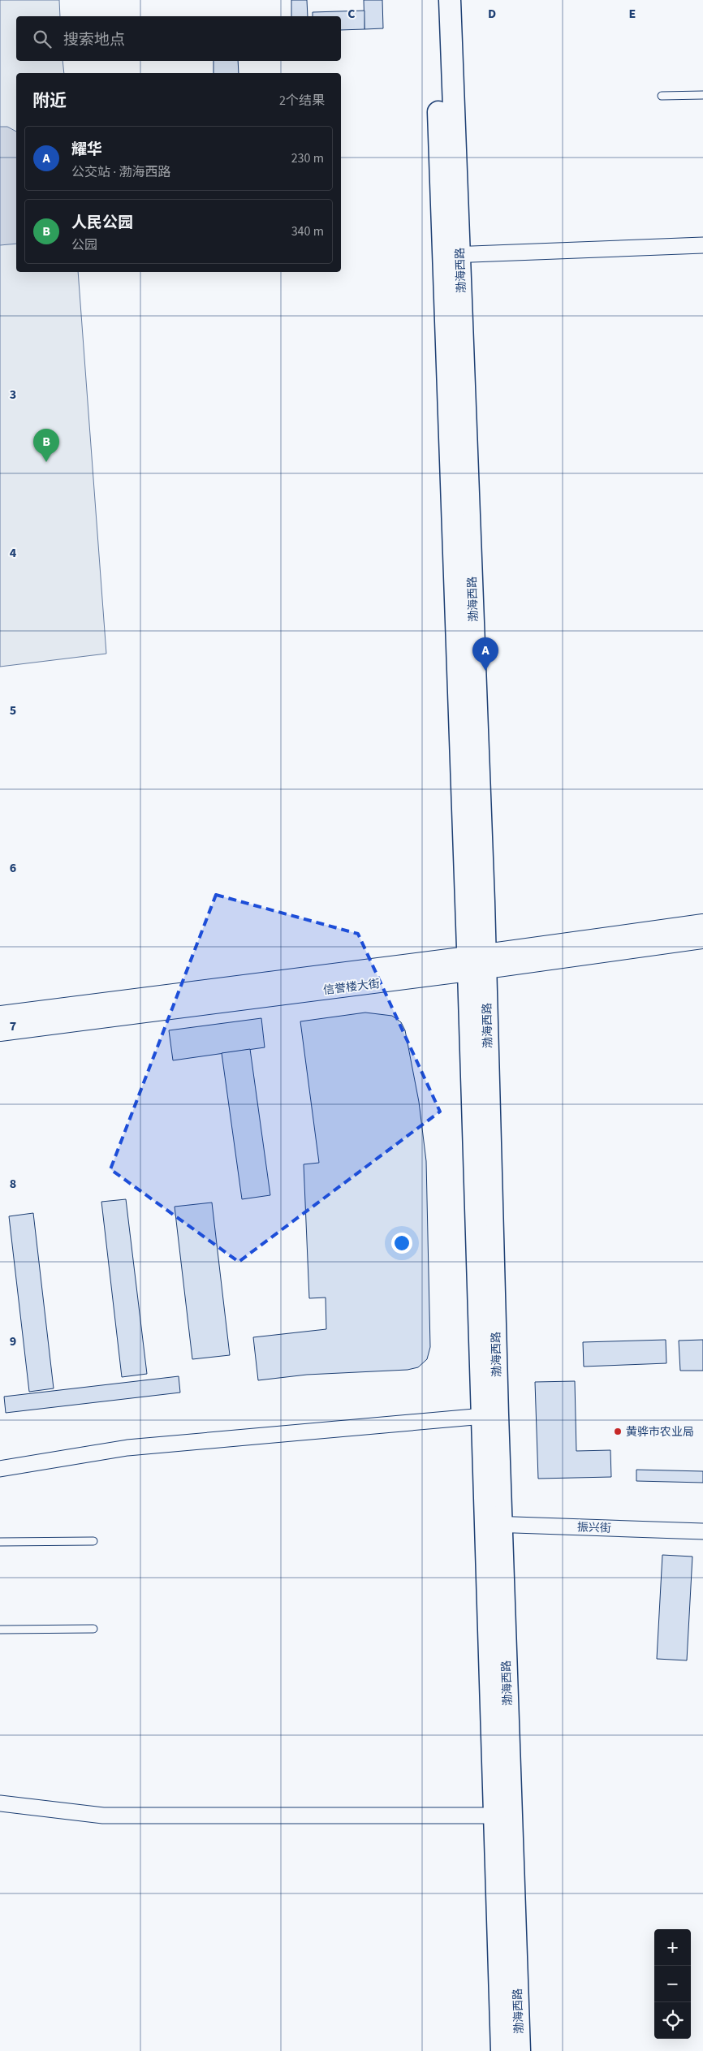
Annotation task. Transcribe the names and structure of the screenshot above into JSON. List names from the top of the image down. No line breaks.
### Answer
{"streets":{"main road":["渤海西路"],"street":["信誉楼大街","振兴街"]},"crossings":[["渤海西路","信誉楼大街"],["渤海西路","振兴街"]],"places":["黄骅市农业局"],"page":{"search":"搜索地点","heading":["附近","2个结果"],"list":[{"mark":"A","name":"耀华","note":"公交站 · 渤海西路","value":"230 m"},{"mark":"B","name":"人民公园","note":"公园","value":"340 m"}],"pins":["B","A"],"map_buttons":["+","−"]},"grid":{"columns":["C","D","E"],"rows":["3","4","5","6","7","8","9"]}}
